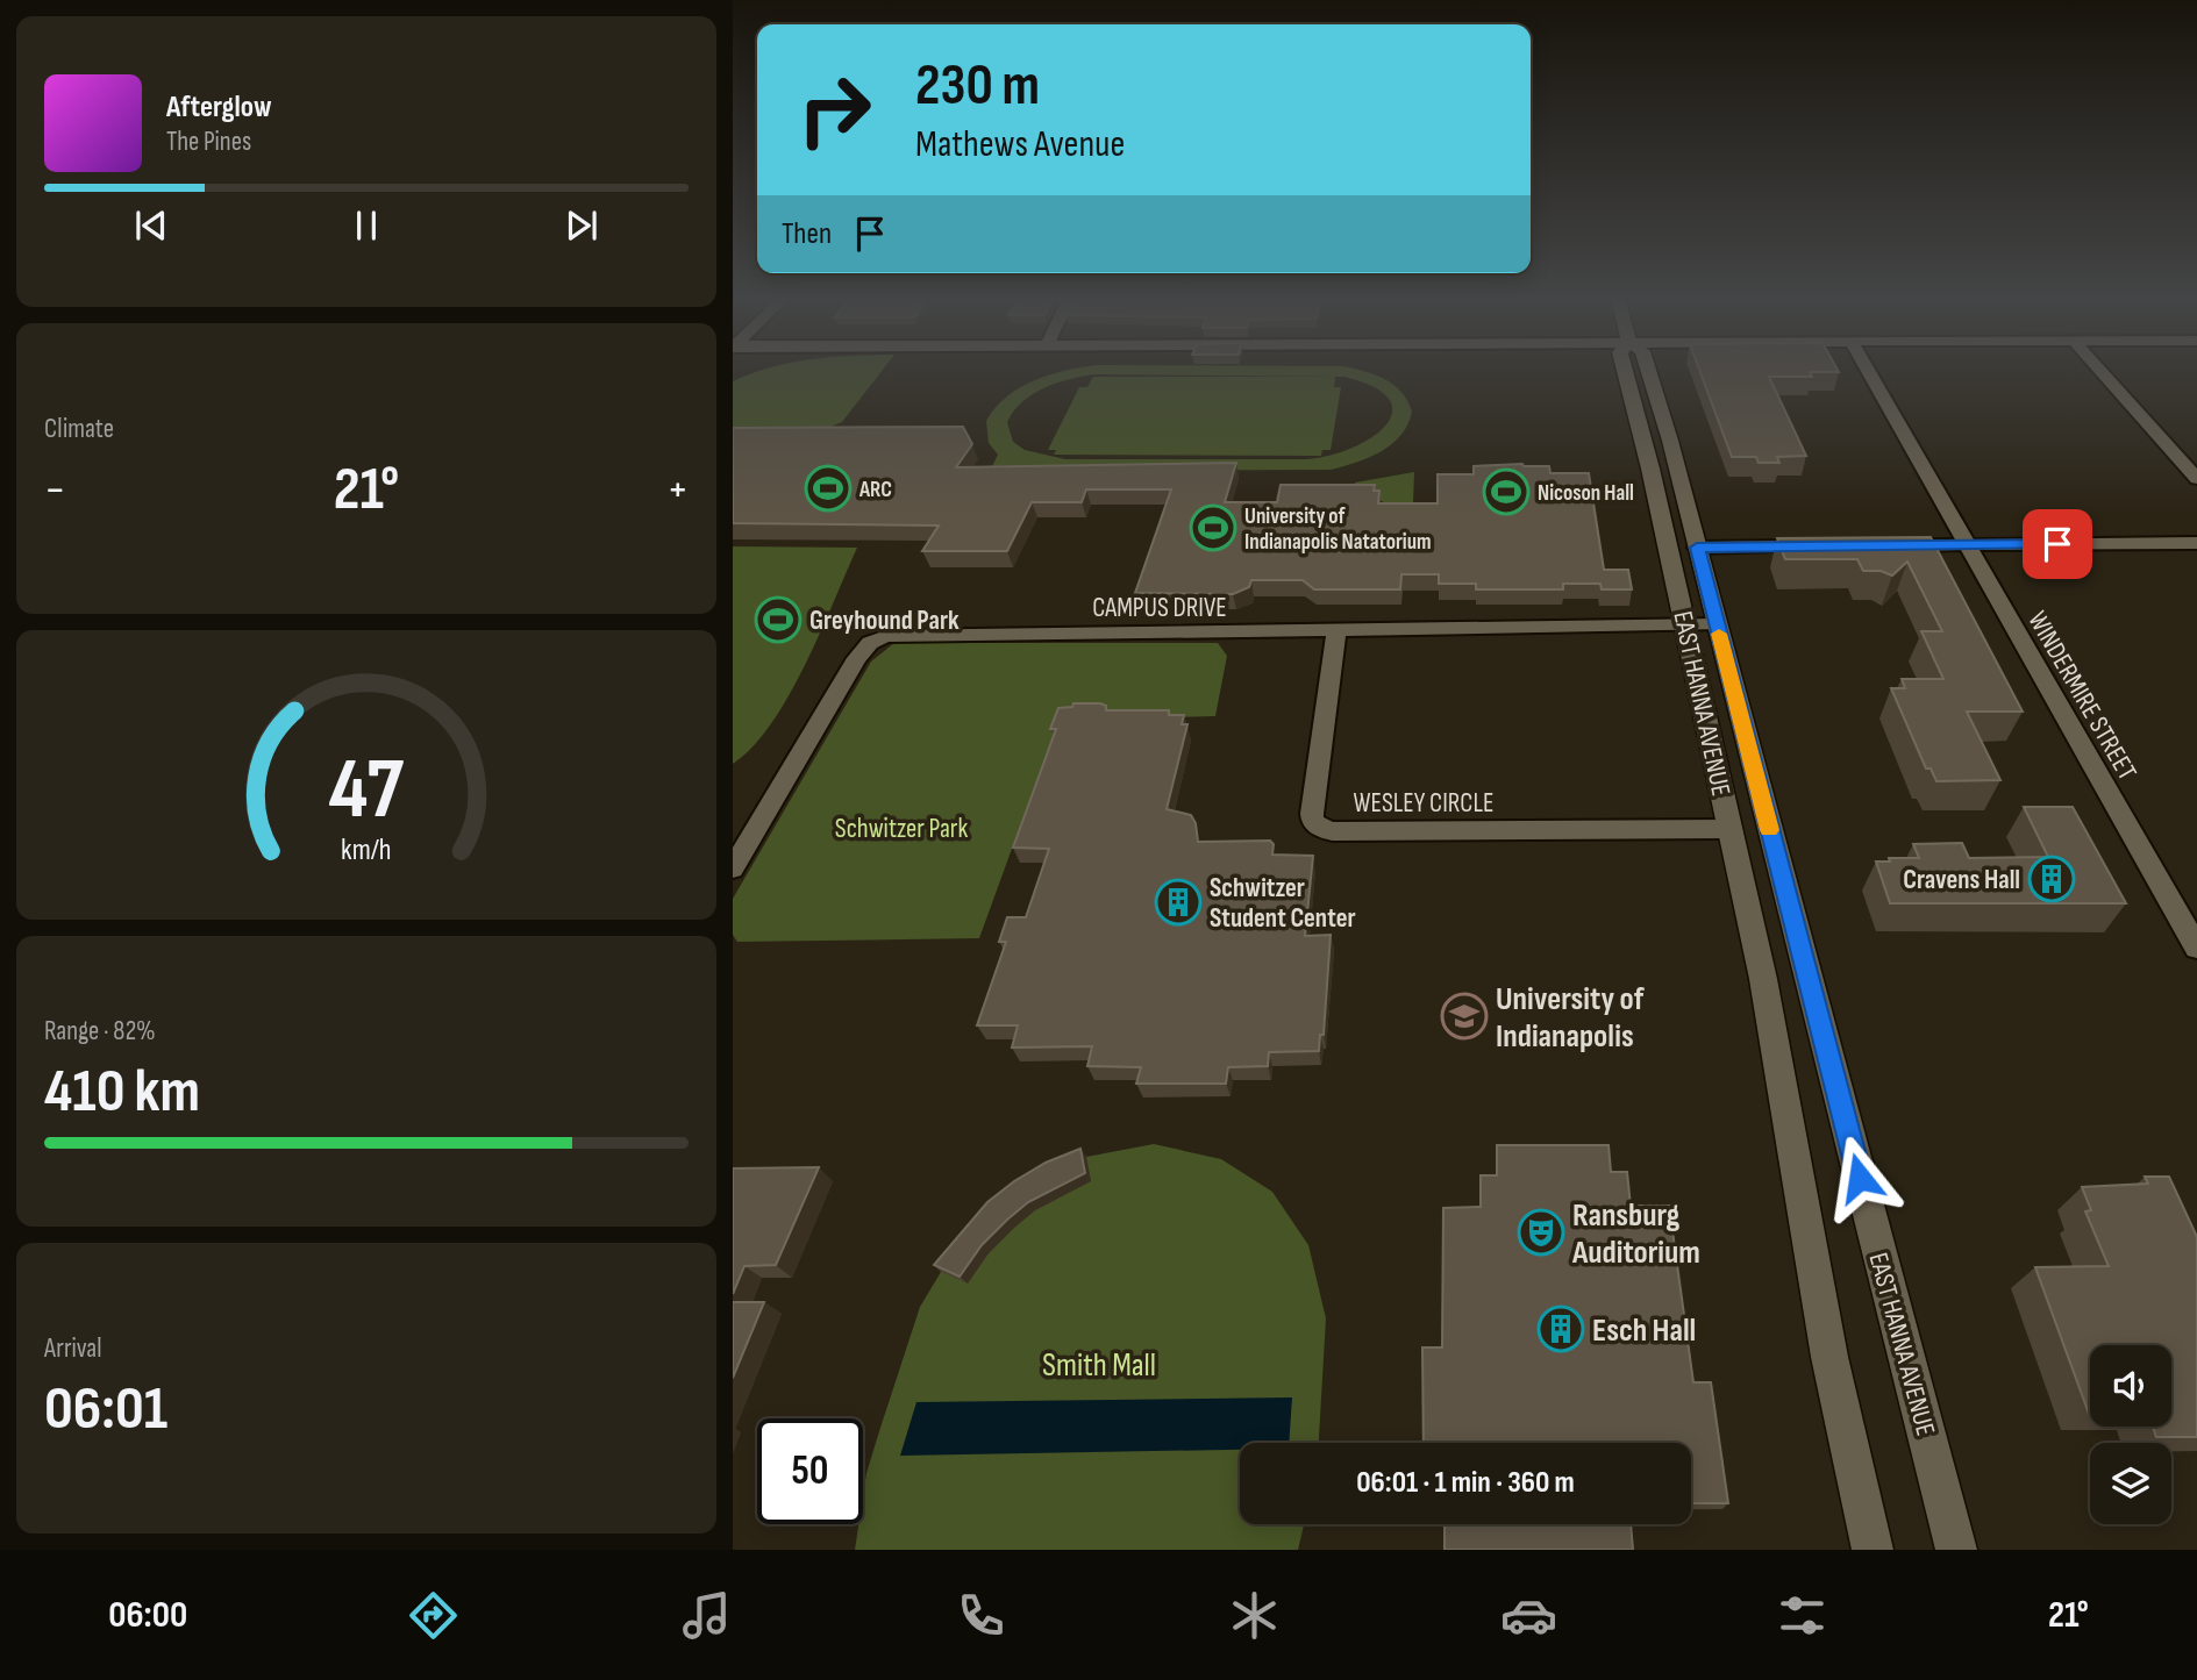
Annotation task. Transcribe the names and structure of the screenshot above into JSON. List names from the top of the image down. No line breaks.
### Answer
{"streets":{"main road":["EAST HANNA AVENUE"],"street":["CAMPUS DRIVE","WINDERMIRE STREET","WESLEY CIRCLE"]},"crossings":[["CAMPUS DRIVE","EAST HANNA AVENUE"],["CAMPUS DRIVE","WESLEY CIRCLE"],["EAST HANNA AVENUE","WESLEY CIRCLE"]],"parks":["Schwitzer Park","Smith Mall"],"places":{"sports":["ARC","Nicoson Hall","University of Indianapolis Natatorium","Greyhound Park"],"building":["Cravens Hall","Schwitzer Student Center","Esch Hall"],"school or university":["University of Indianapolis"],"theatre":["Ransburg Auditorium"]},"page":{"turn":["230 m","Mathews Avenue"],"song":["Afterglow","The Pines"],"then":"Then","tile":["Climate",["Range · 82%","410 km"],["Arrival","06:01"]],"heat":["−","21°","+"],"limit":"50","trip":"06:01 · 1 min · 360 m","tabs":["06:00","21°"],"gauge":["47","km/h"]}}
